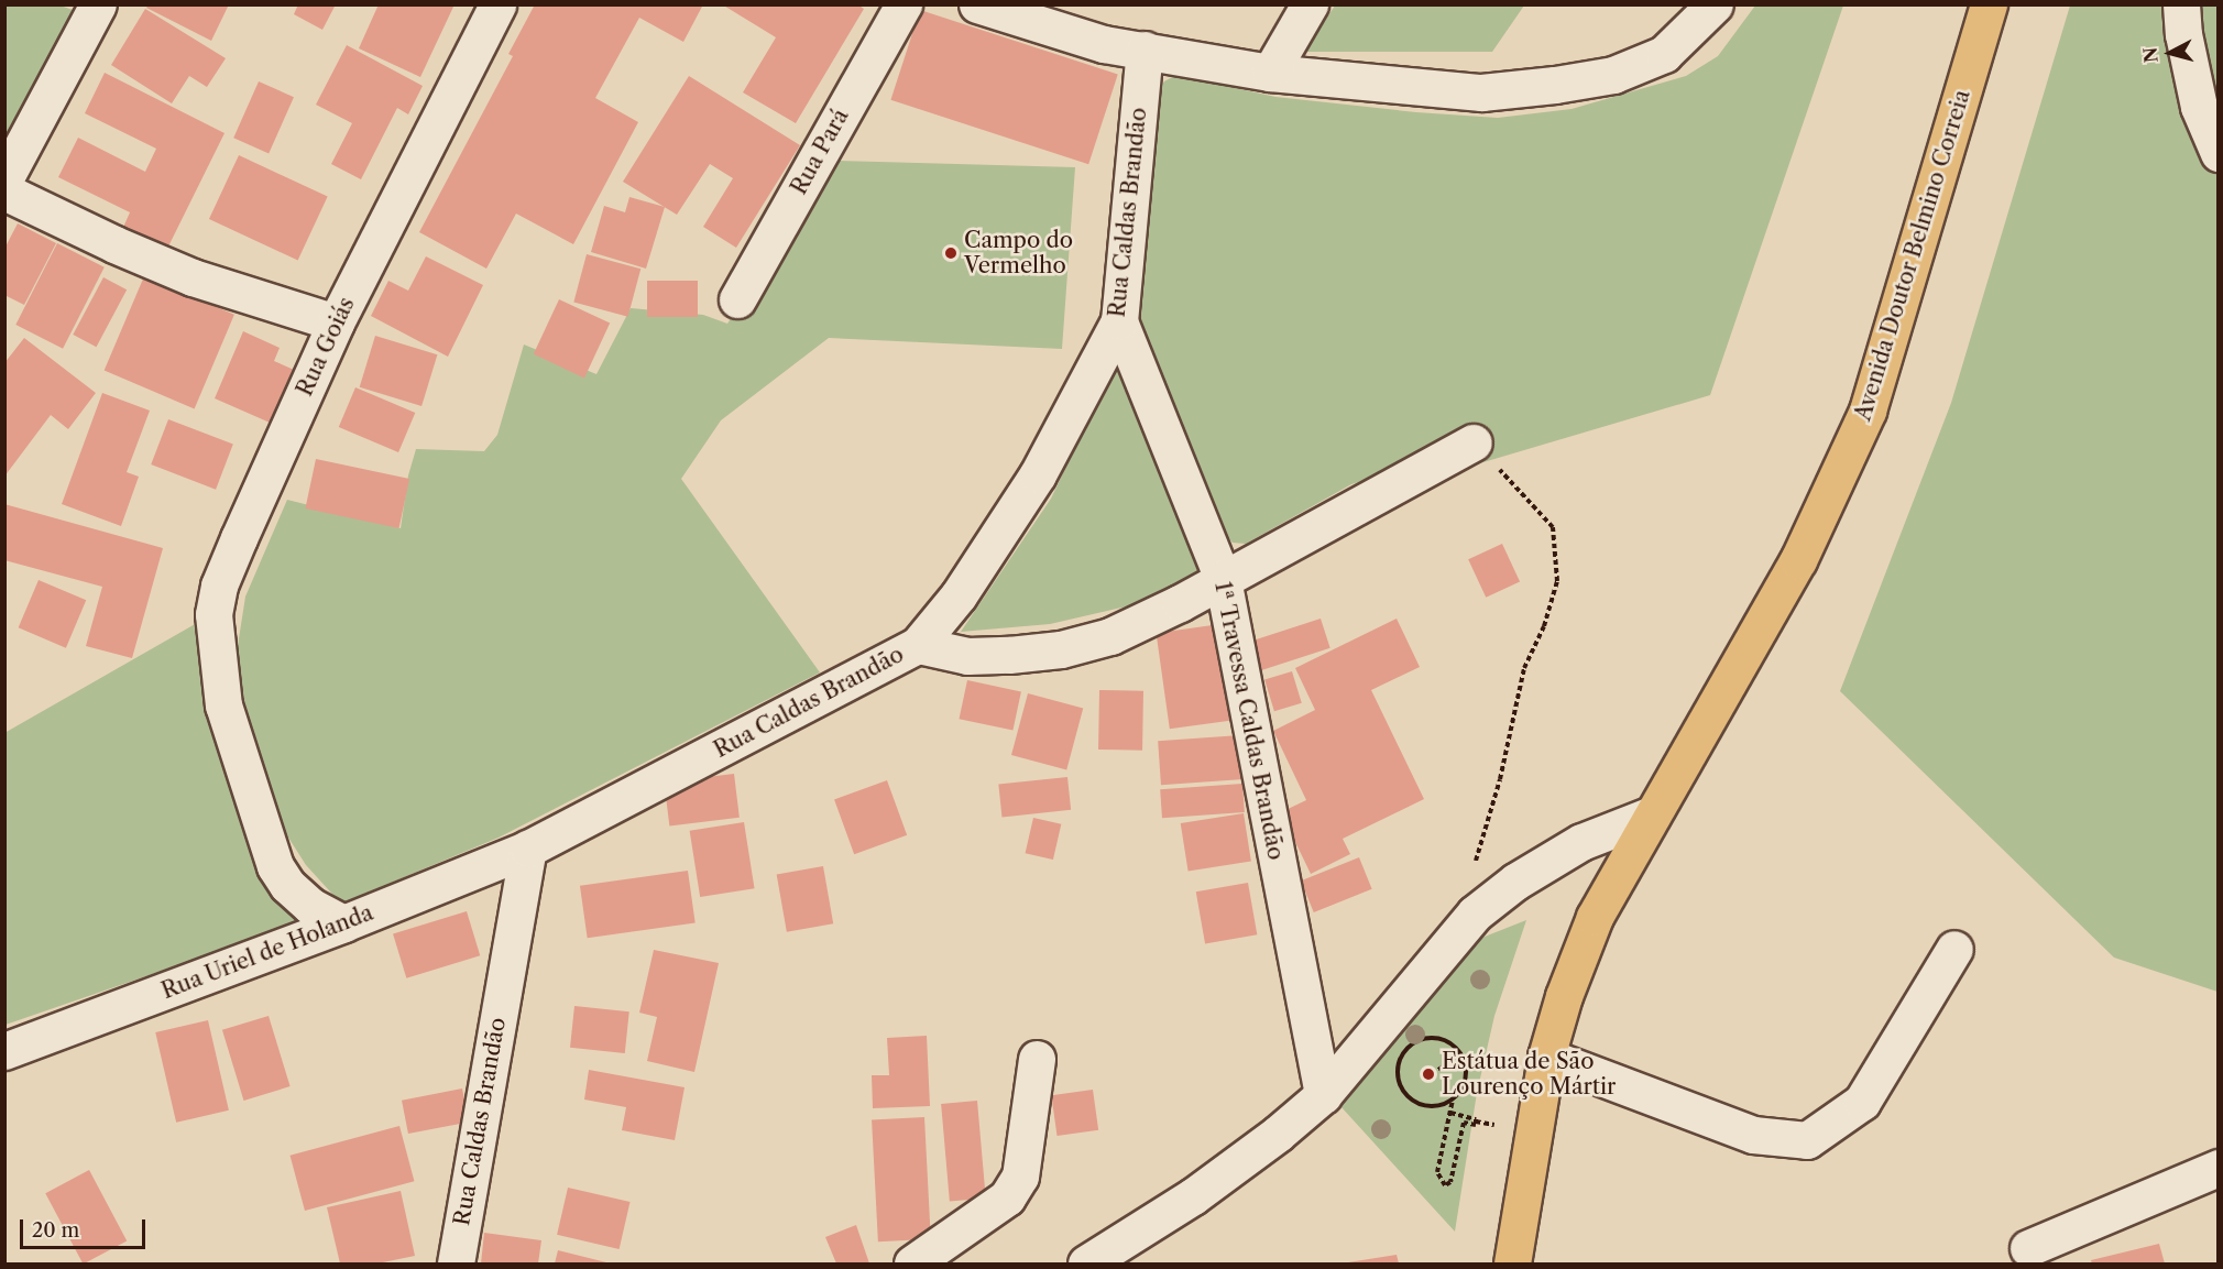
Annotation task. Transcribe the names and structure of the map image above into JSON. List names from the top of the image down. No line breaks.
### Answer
{"streets":{"main road":["Avenida Doutor Belmino Correia"],"street":["Rua Pará","Rua Caldas Brandão","Rua Goiás","1ª Travessa Caldas Brandão","Rua Uriel de Holanda"]},"crossings":[["Rua Caldas Brandão","1ª Travessa Caldas Brandão"],["Rua Caldas Brandão","Rua Uriel de Holanda"],["Rua Goiás","Rua Uriel de Holanda"]],"places":["Campo do Vermelho","Estátua de São Lourenço Mártir"],"scale_bar":"20 m","north":"left"}
